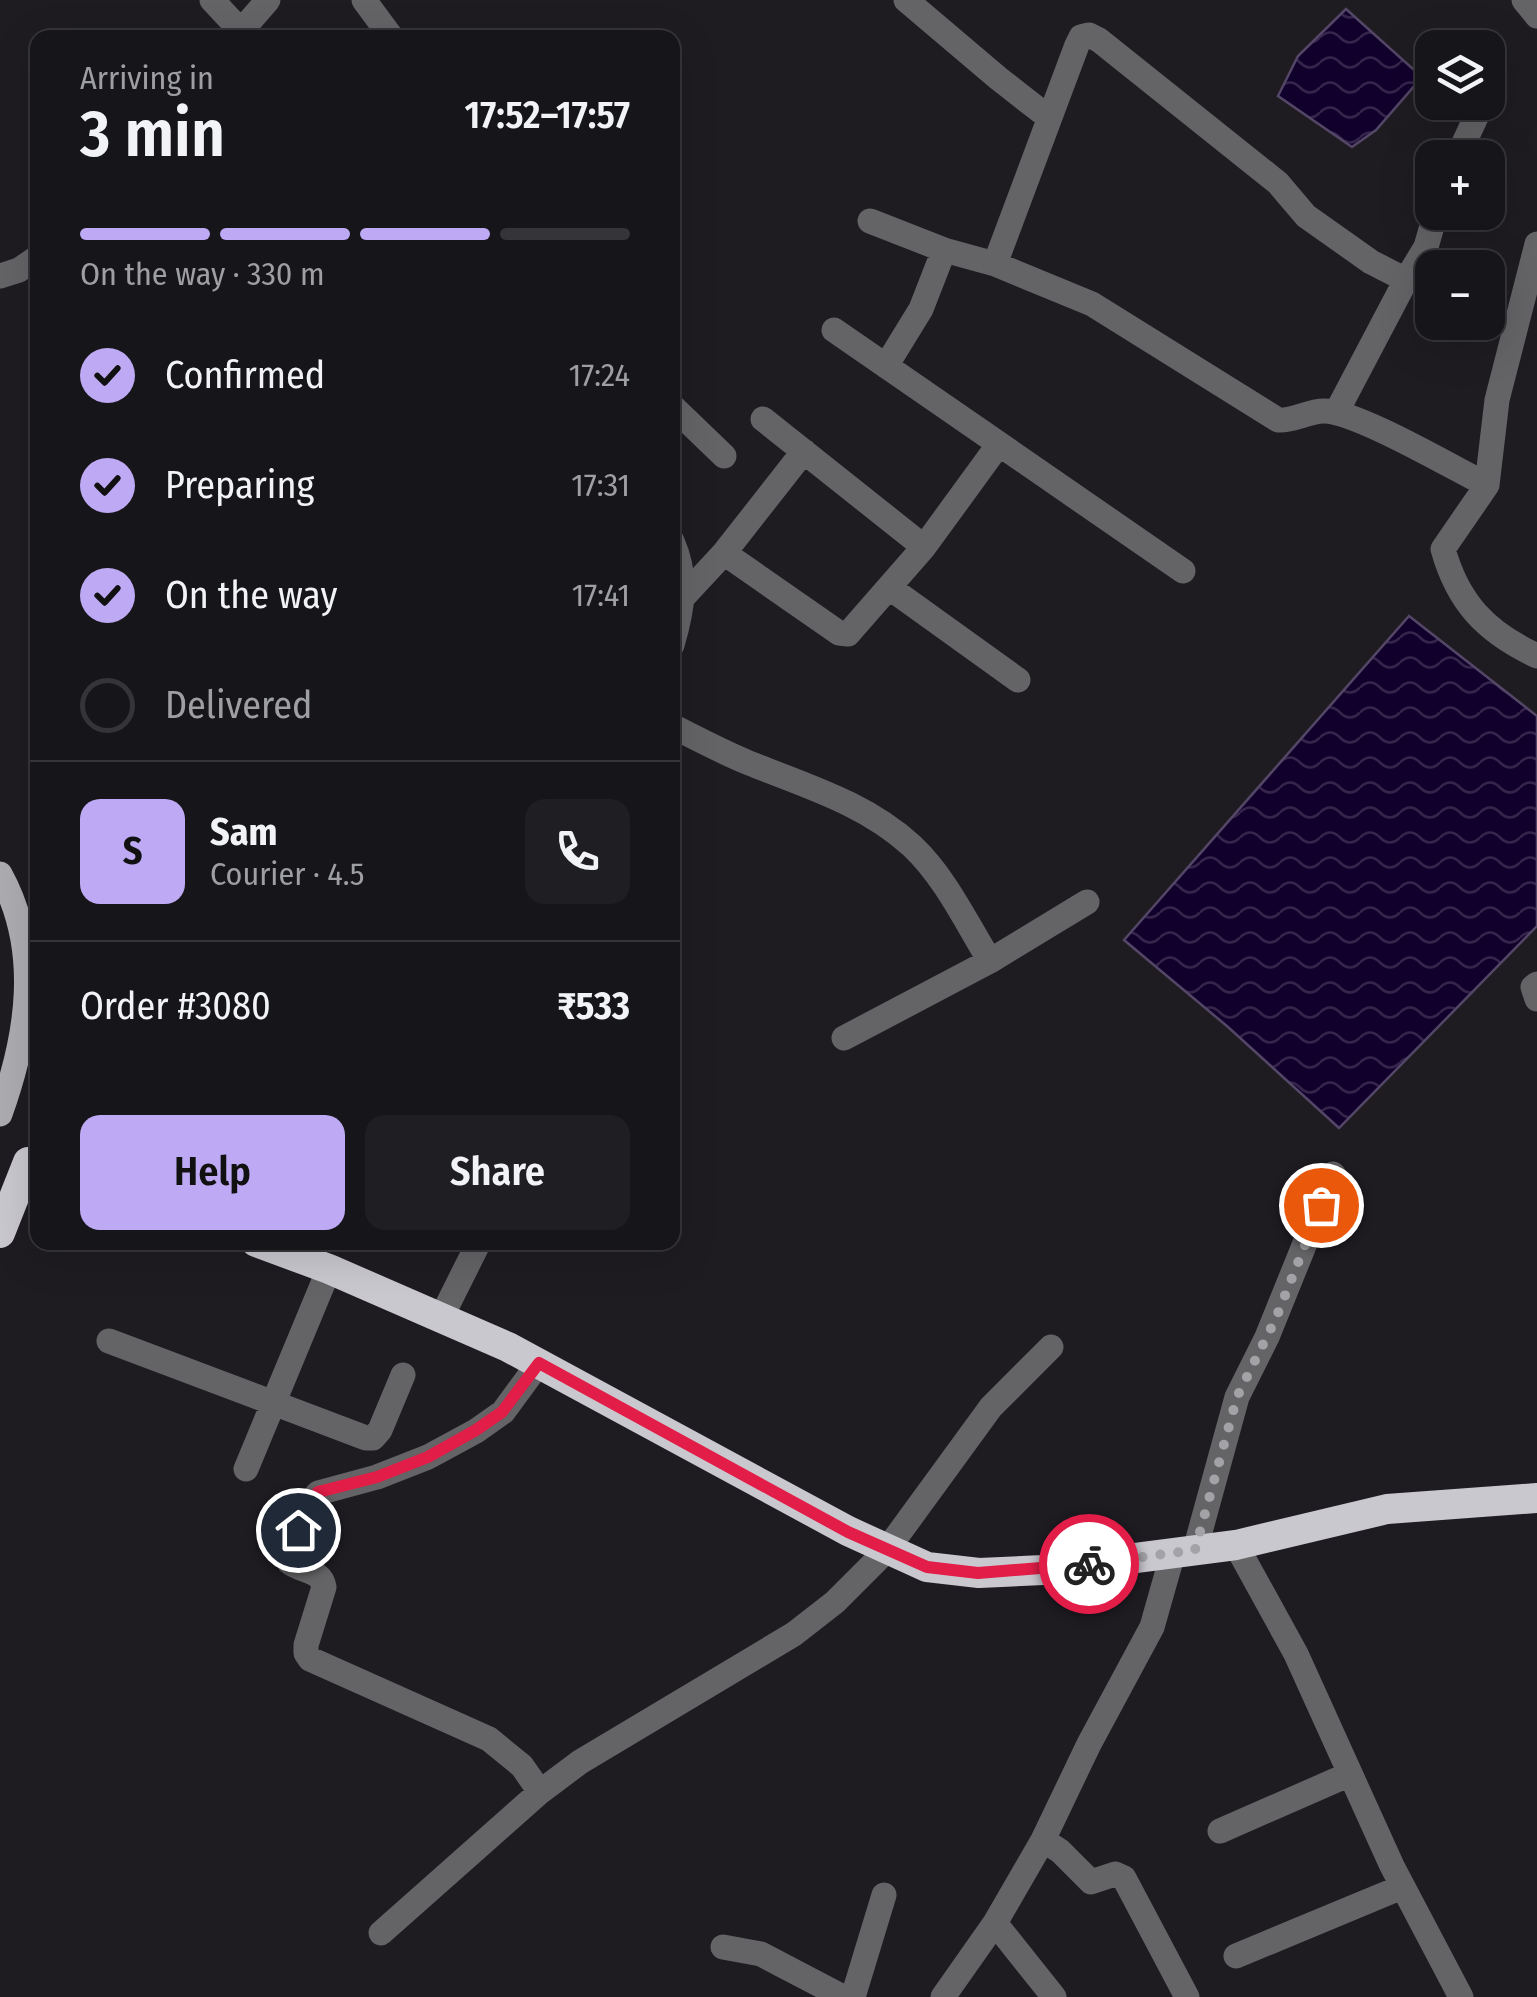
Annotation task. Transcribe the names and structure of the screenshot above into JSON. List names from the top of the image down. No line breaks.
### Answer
{"page":{"map_buttons":["+","−"],"heading":["3 min","Arriving in","17:52–17:57"],"panel":["Sam","Courier · 4.5","Order #3080","₹533"],"bar":"On the way · 330 m","list":[["Confirmed","17:24"],["Preparing","17:31"],["On the way","17:41"],"Delivered"],"round":"S","buttons":["Help","Share"]}}
